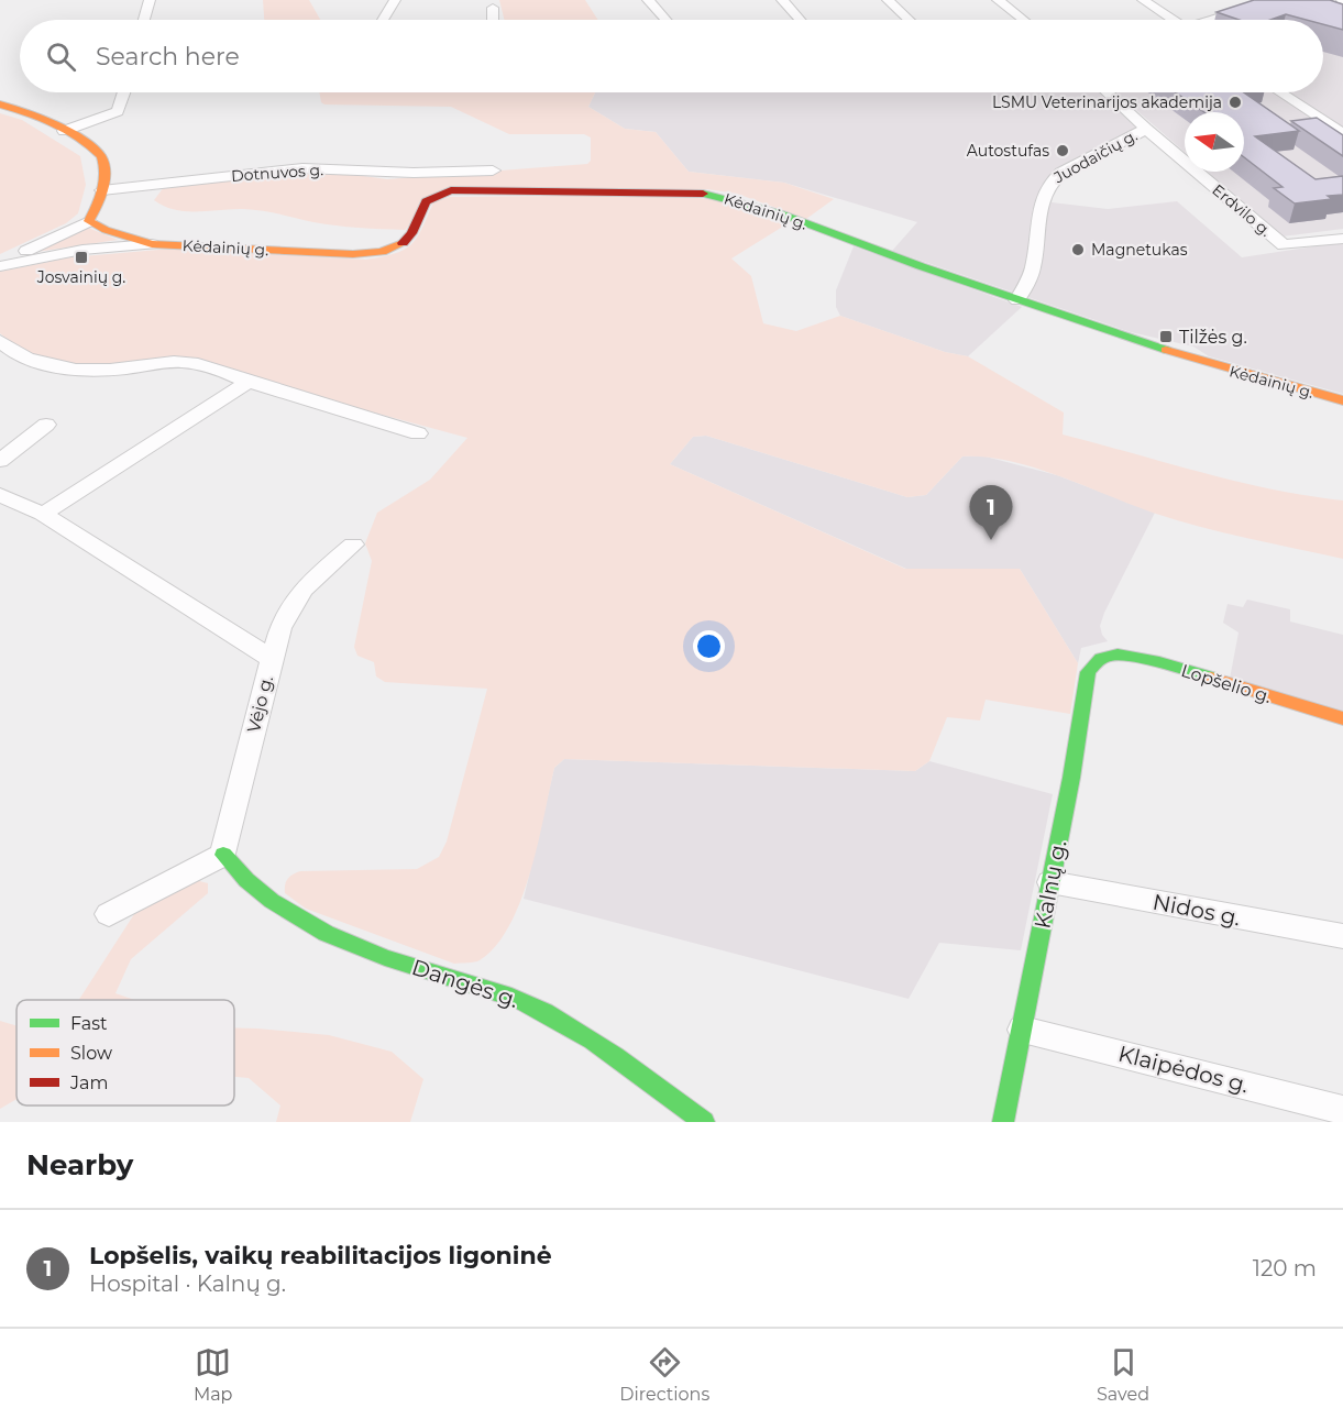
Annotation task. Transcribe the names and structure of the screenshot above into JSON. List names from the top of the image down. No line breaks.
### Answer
{"streets":{"main road":["Kėdainių g.","Lopšelio g.","Kalnų g.","Dangės g."],"street":["Juodaičių g.","Dotnuvos g.","Erdvilo g.","Vėjo g.","Nidos g.","Klaipėdos g."]},"crossings":[["Juodaičių g.","Erdvilo g."],["Juodaičių g.","Kėdainių g."],["Lopšelio g.","Kalnų g."],["Vėjo g.","Dangės g."],["Kalnų g.","Nidos g."],["Kalnų g.","Klaipėdos g."]],"places":{"other":["LSMU Veterinarijos akademija","Autostufas","Magnetukas"],"transit":["Josvainių g.","Tilžės g."]},"legend":["Fast","Slow","Jam"],"north":"left","page":{"search":"Search here","pins":"1","heading":"Nearby","list":[{"mark":"1","name":"Lopšelis, vaikų reabilitacijos ligoninė","note":"Hospital · Kalnų g.","value":"120 m"}],"nav":["Map","Directions","Saved"]}}
